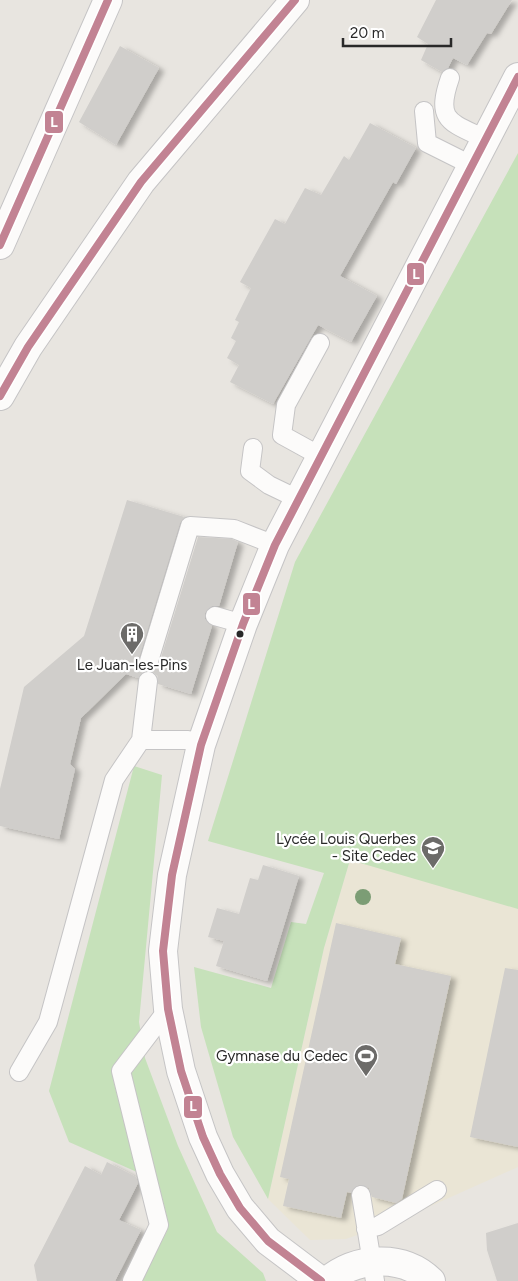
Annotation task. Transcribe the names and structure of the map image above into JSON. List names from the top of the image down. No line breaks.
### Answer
{"places":{"building":["Le Juan-les-Pins"],"school or university":["Lycée Louis Querbes - Site Cedec"],"sports":["Gymnase du Cedec"]},"lines":["transit line L"],"scale_bar":"20 m"}
